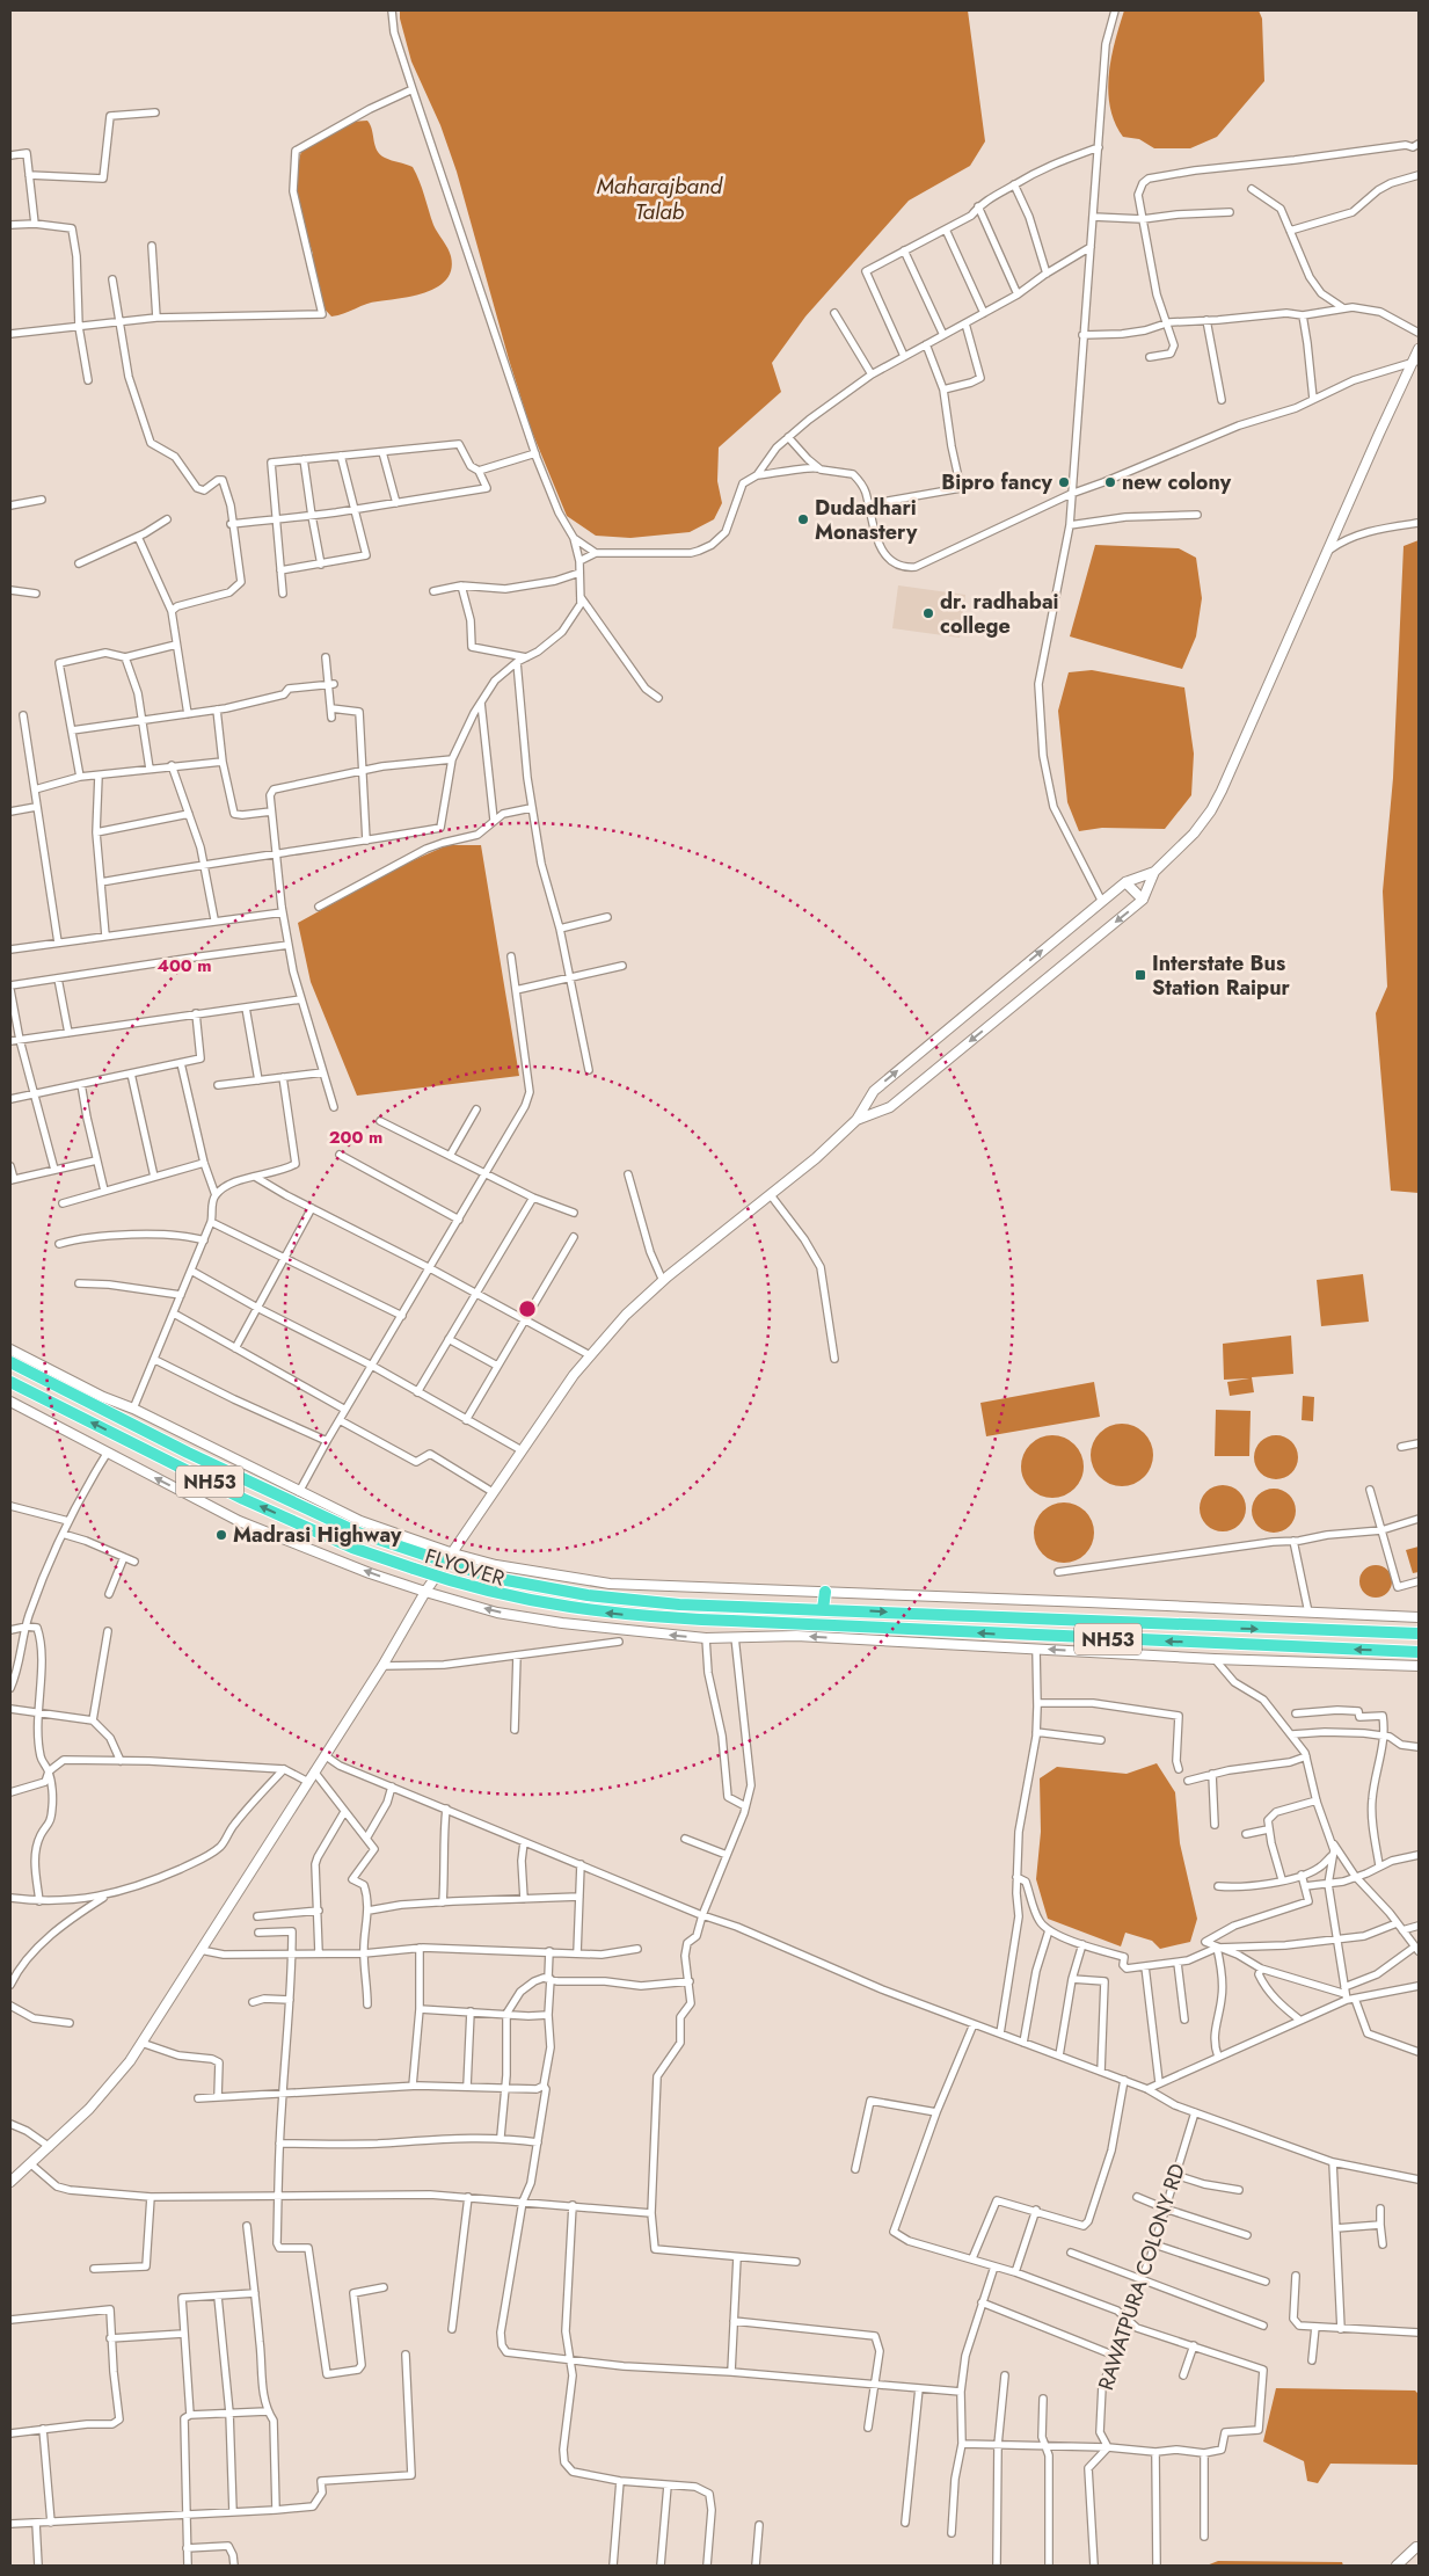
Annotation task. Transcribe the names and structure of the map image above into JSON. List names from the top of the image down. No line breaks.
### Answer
{"streets":{"highway":["NH53","FLYOVER"],"street":["RAWATPURA COLONY RD"]},"crossings":[["NH53","FLYOVER"]],"water":["Maharajband Talab"],"places":{"other":["Bipro fancy","new colony","Dudadhari Monastery","dr. radhabai college","Madrasi Highway"],"transit":["Interstate Bus Station Raipur"]},"rings":["400 m","200 m"]}
